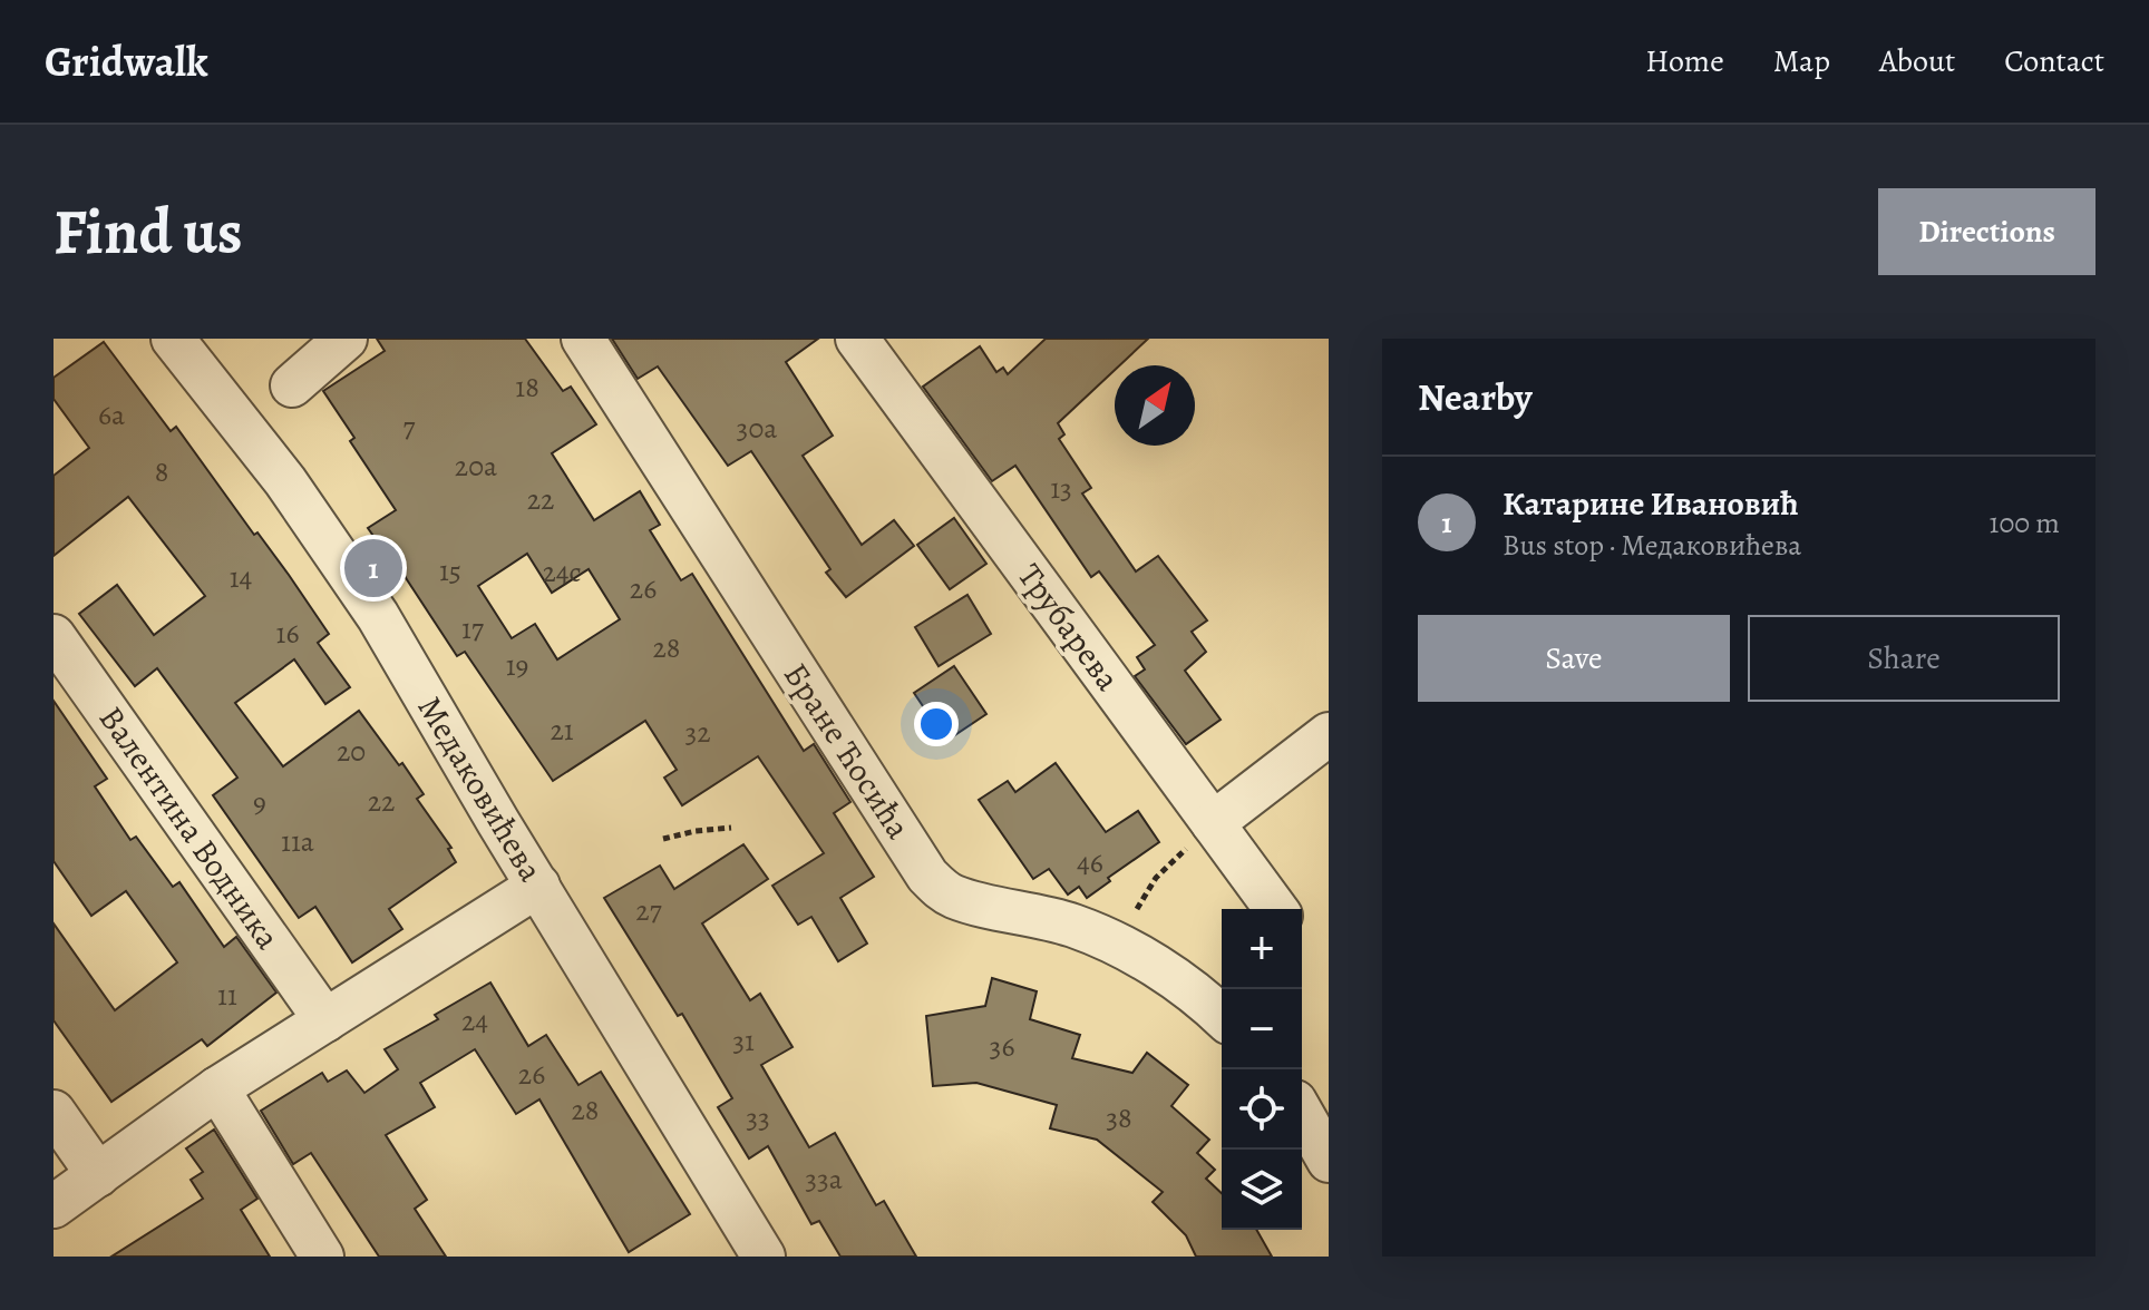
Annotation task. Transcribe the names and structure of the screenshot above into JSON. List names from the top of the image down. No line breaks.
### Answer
{"streets":{"street":["Трубарева","Бране Ћосића","Медаковићева","Валентина Водника"]},"house_numbers":["18","6a","7","30a","20a","8","13","22","15","24c","14","26","17","16","28","19","21","32","20","22","9","11a","46","27","11","24","31","36","26","28","33","38","33a"],"north":"top right","page":{"header":"Gridwalk","nav":["Home","Map","About","Contact"],"buttons":["Directions",["Save","Share"]],"title":"Find us","heading":"Nearby","list":[{"mark":"1","name":"Катарине Ивановић","note":"Bus stop · Медаковићева","value":"100 m"}],"pins":"1","map_buttons":["+","−"]}}
